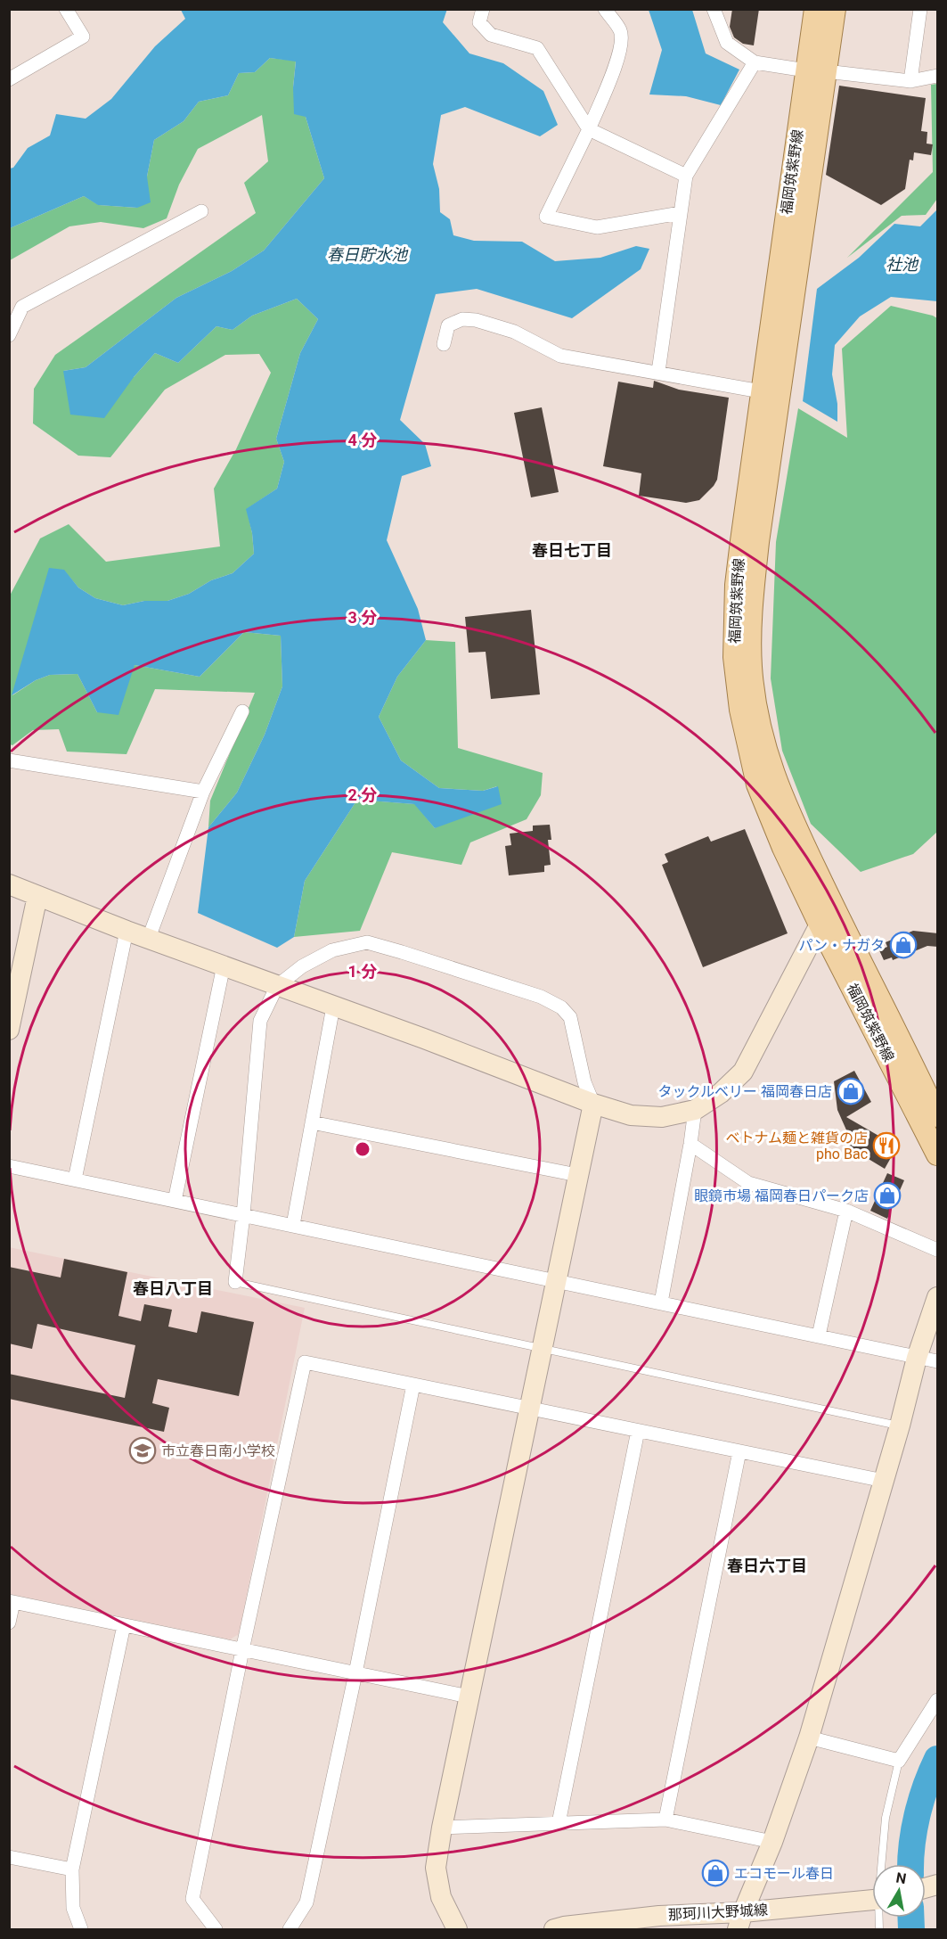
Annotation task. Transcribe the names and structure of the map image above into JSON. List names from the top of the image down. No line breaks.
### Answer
{"streets":{"main road":["福岡筑紫野線"],"street":["那珂川大野城線"]},"districts":["春日七丁目","春日八丁目","春日六丁目"],"water":["春日貯水池","社池"],"places":{"shop":["パン・ナガタ","タックルベリー 福岡春日店","眼鏡市場 福岡春日パーク店","エコモール春日"],"restaurant":["ベトナム麺と雑貨の店 pho Bac"],"school or university":["市立春日南小学校"]},"north":"top","rings":["4 分","3 分","2 分","1 分"]}
